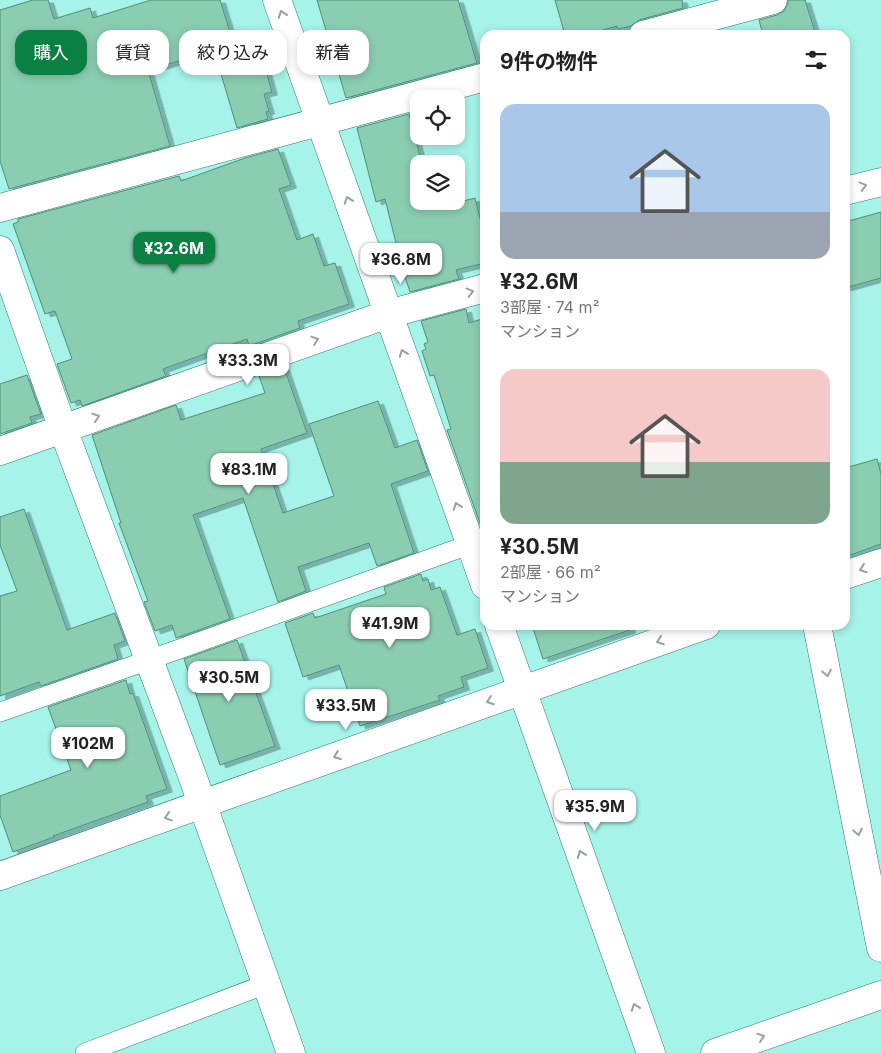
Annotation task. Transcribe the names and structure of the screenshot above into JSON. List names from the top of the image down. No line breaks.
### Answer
{"page":{"chip":["購入","賃貸","絞り込み","新着"],"heading":"9件の物件","list":[{"name":"¥32.6M","note":"3部屋 · 74 m² · マンション"},{"name":"¥30.5M","note":"2部屋 · 66 m² · マンション"}],"price":["¥32.6M","¥36.8M","¥33.3M","¥83.1M","¥41.9M","¥30.5M","¥33.5M","¥102M","¥35.9M"]}}
